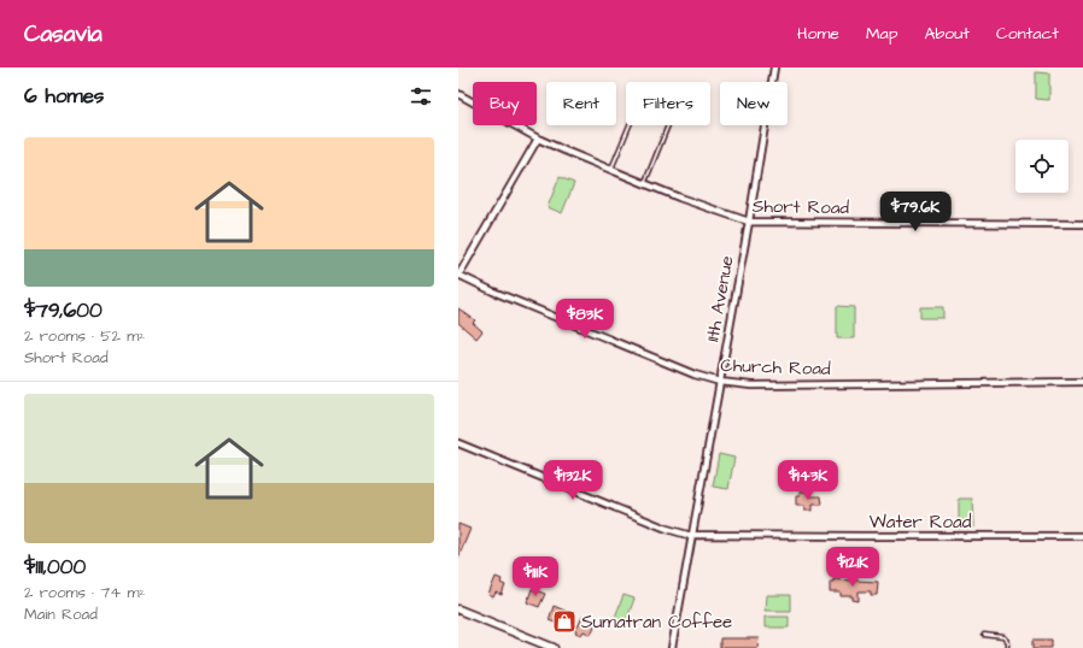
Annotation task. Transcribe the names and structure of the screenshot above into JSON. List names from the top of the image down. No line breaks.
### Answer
{"streets":{"street":["Short Road","11th Avenue","Church Road","Water Road"]},"crossings":[["Short Road","11th Avenue"],["11th Avenue","Church Road"],["11th Avenue","Water Road"]],"places":{"shop":["Sumatran Coffee"]},"page":{"header":"Casavia","nav":["Home","Map","About","Contact"],"heading":"6 homes","chip":["Buy","Rent","Filters","New"],"list":[{"name":"$79,600","note":"2 rooms · 52 m² · Short Road"},{"name":"$111,000","note":"2 rooms · 74 m² · Main Road"}],"price":["$79.6K","$83K","$132K","$143K","$121K","$111K"]}}
